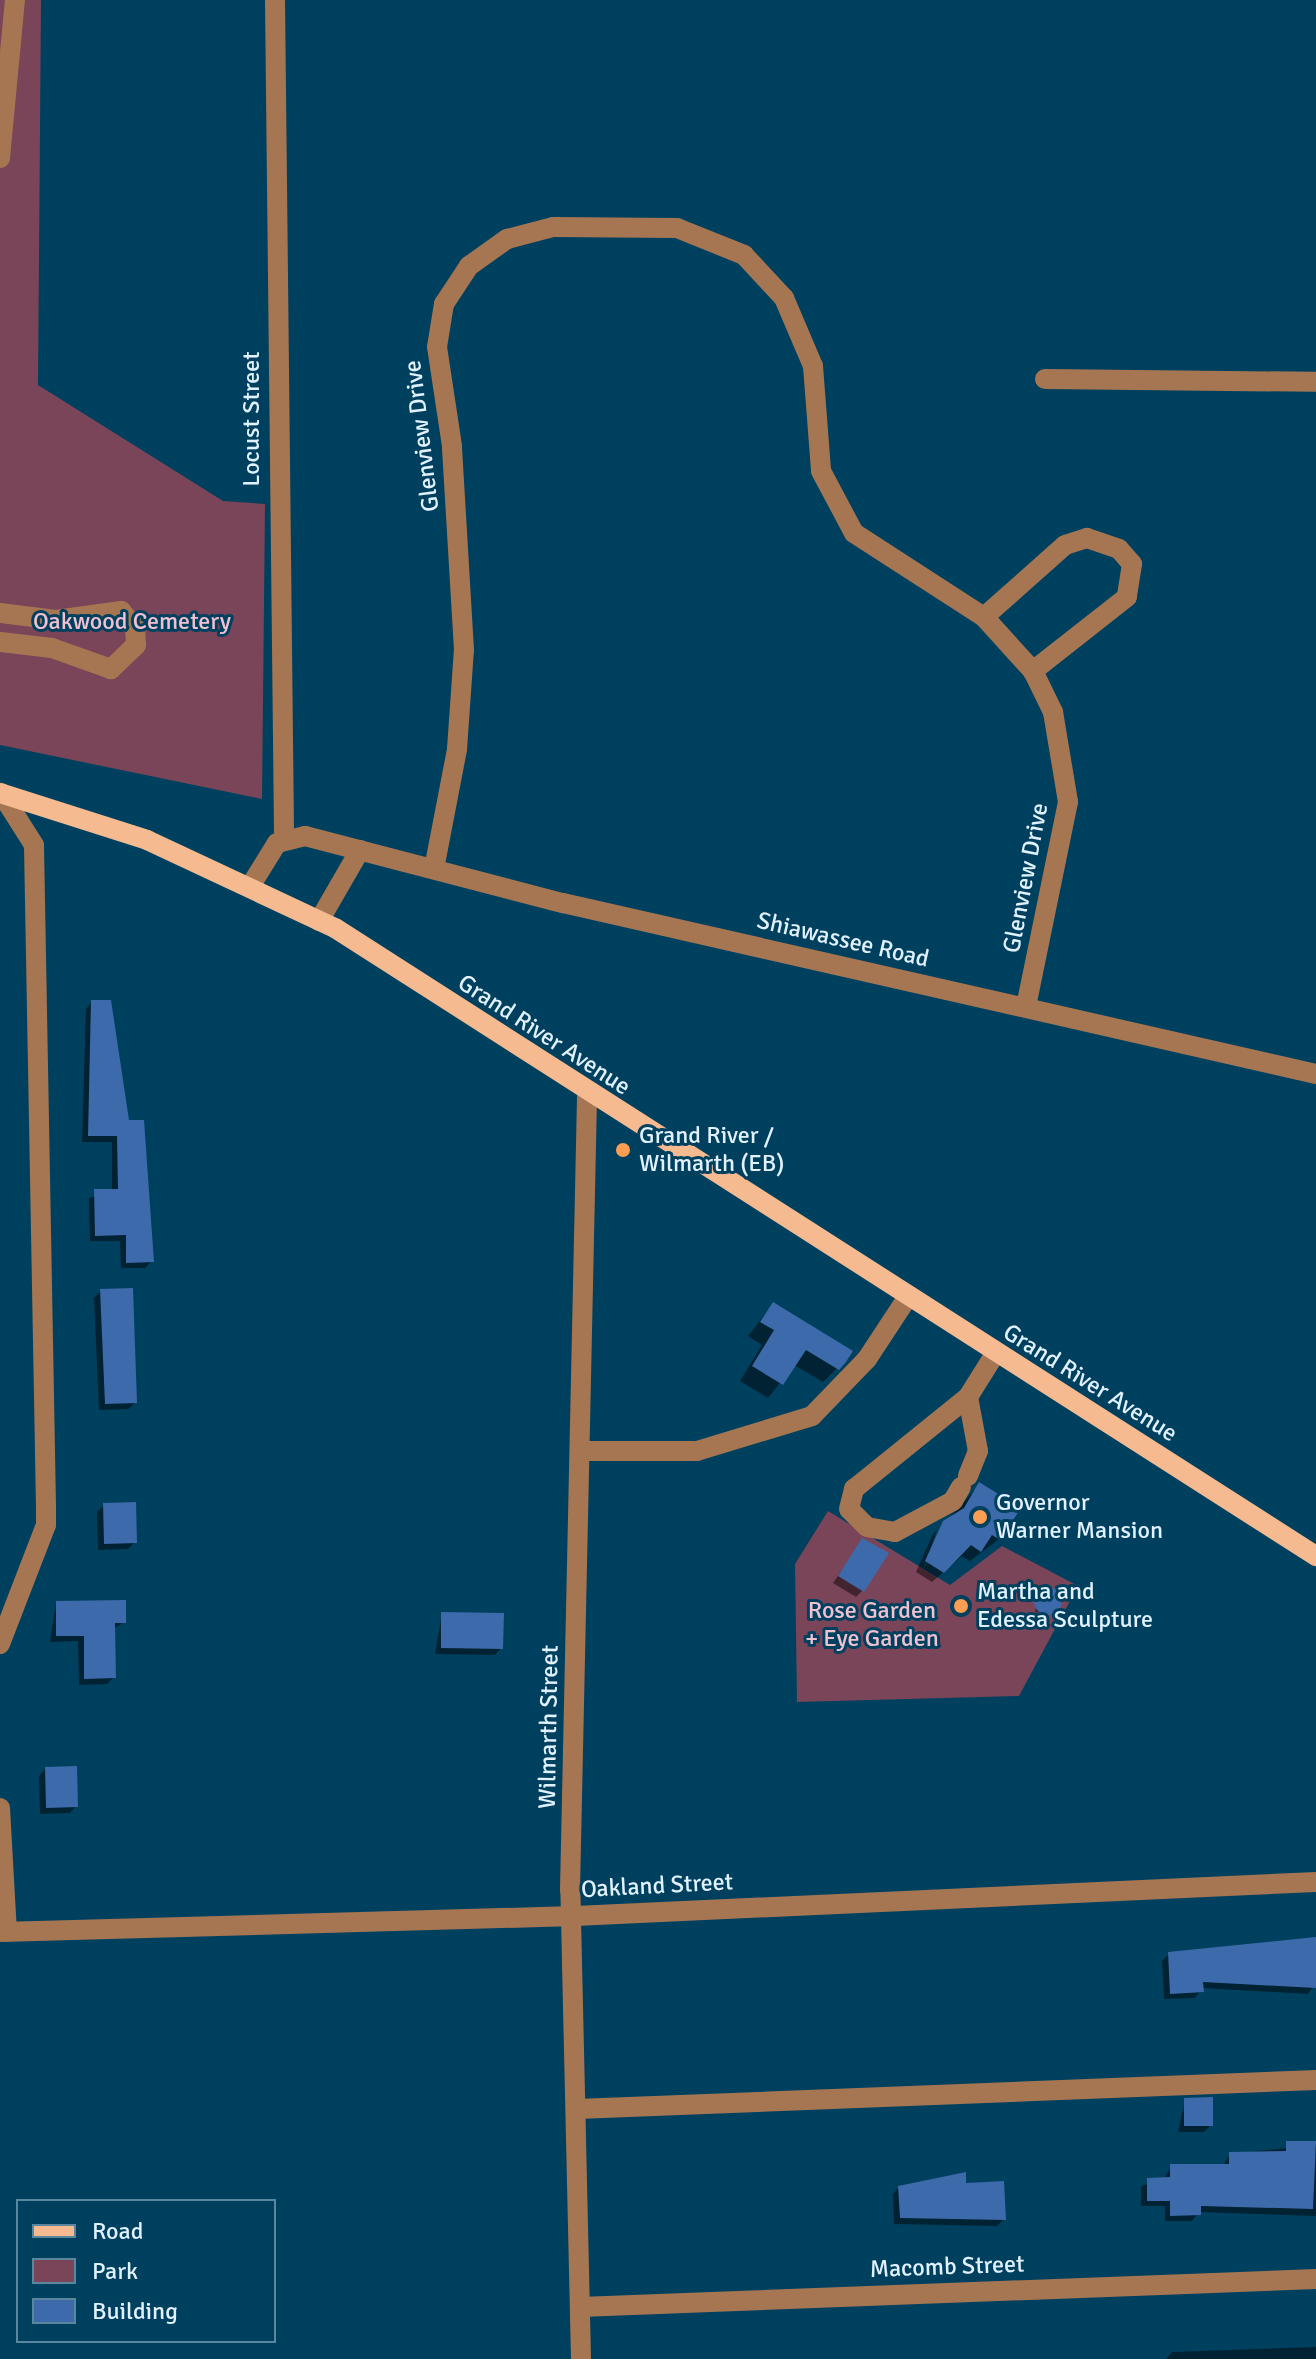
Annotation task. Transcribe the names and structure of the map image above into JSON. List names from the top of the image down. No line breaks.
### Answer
{"streets":{"main road":["Grand River Avenue"],"street":["Locust Street","Glenview Drive","Shiawassee Road","Wilmarth Street","Oakland Street","Macomb Street"]},"crossings":[["Locust Street","Shiawassee Road"],["Glenview Drive","Shiawassee Road"],["Grand River Avenue","Wilmarth Street"],["Wilmarth Street","Oakland Street"],["Wilmarth Street","Macomb Street"]],"parks":["Oakwood Cemetery","Rose Garden + Eye Garden"],"places":["Grand River / Wilmarth (EB)","Governor Warner Mansion","Martha and Edessa Sculpture"],"legend":["Road","Park","Building"]}
